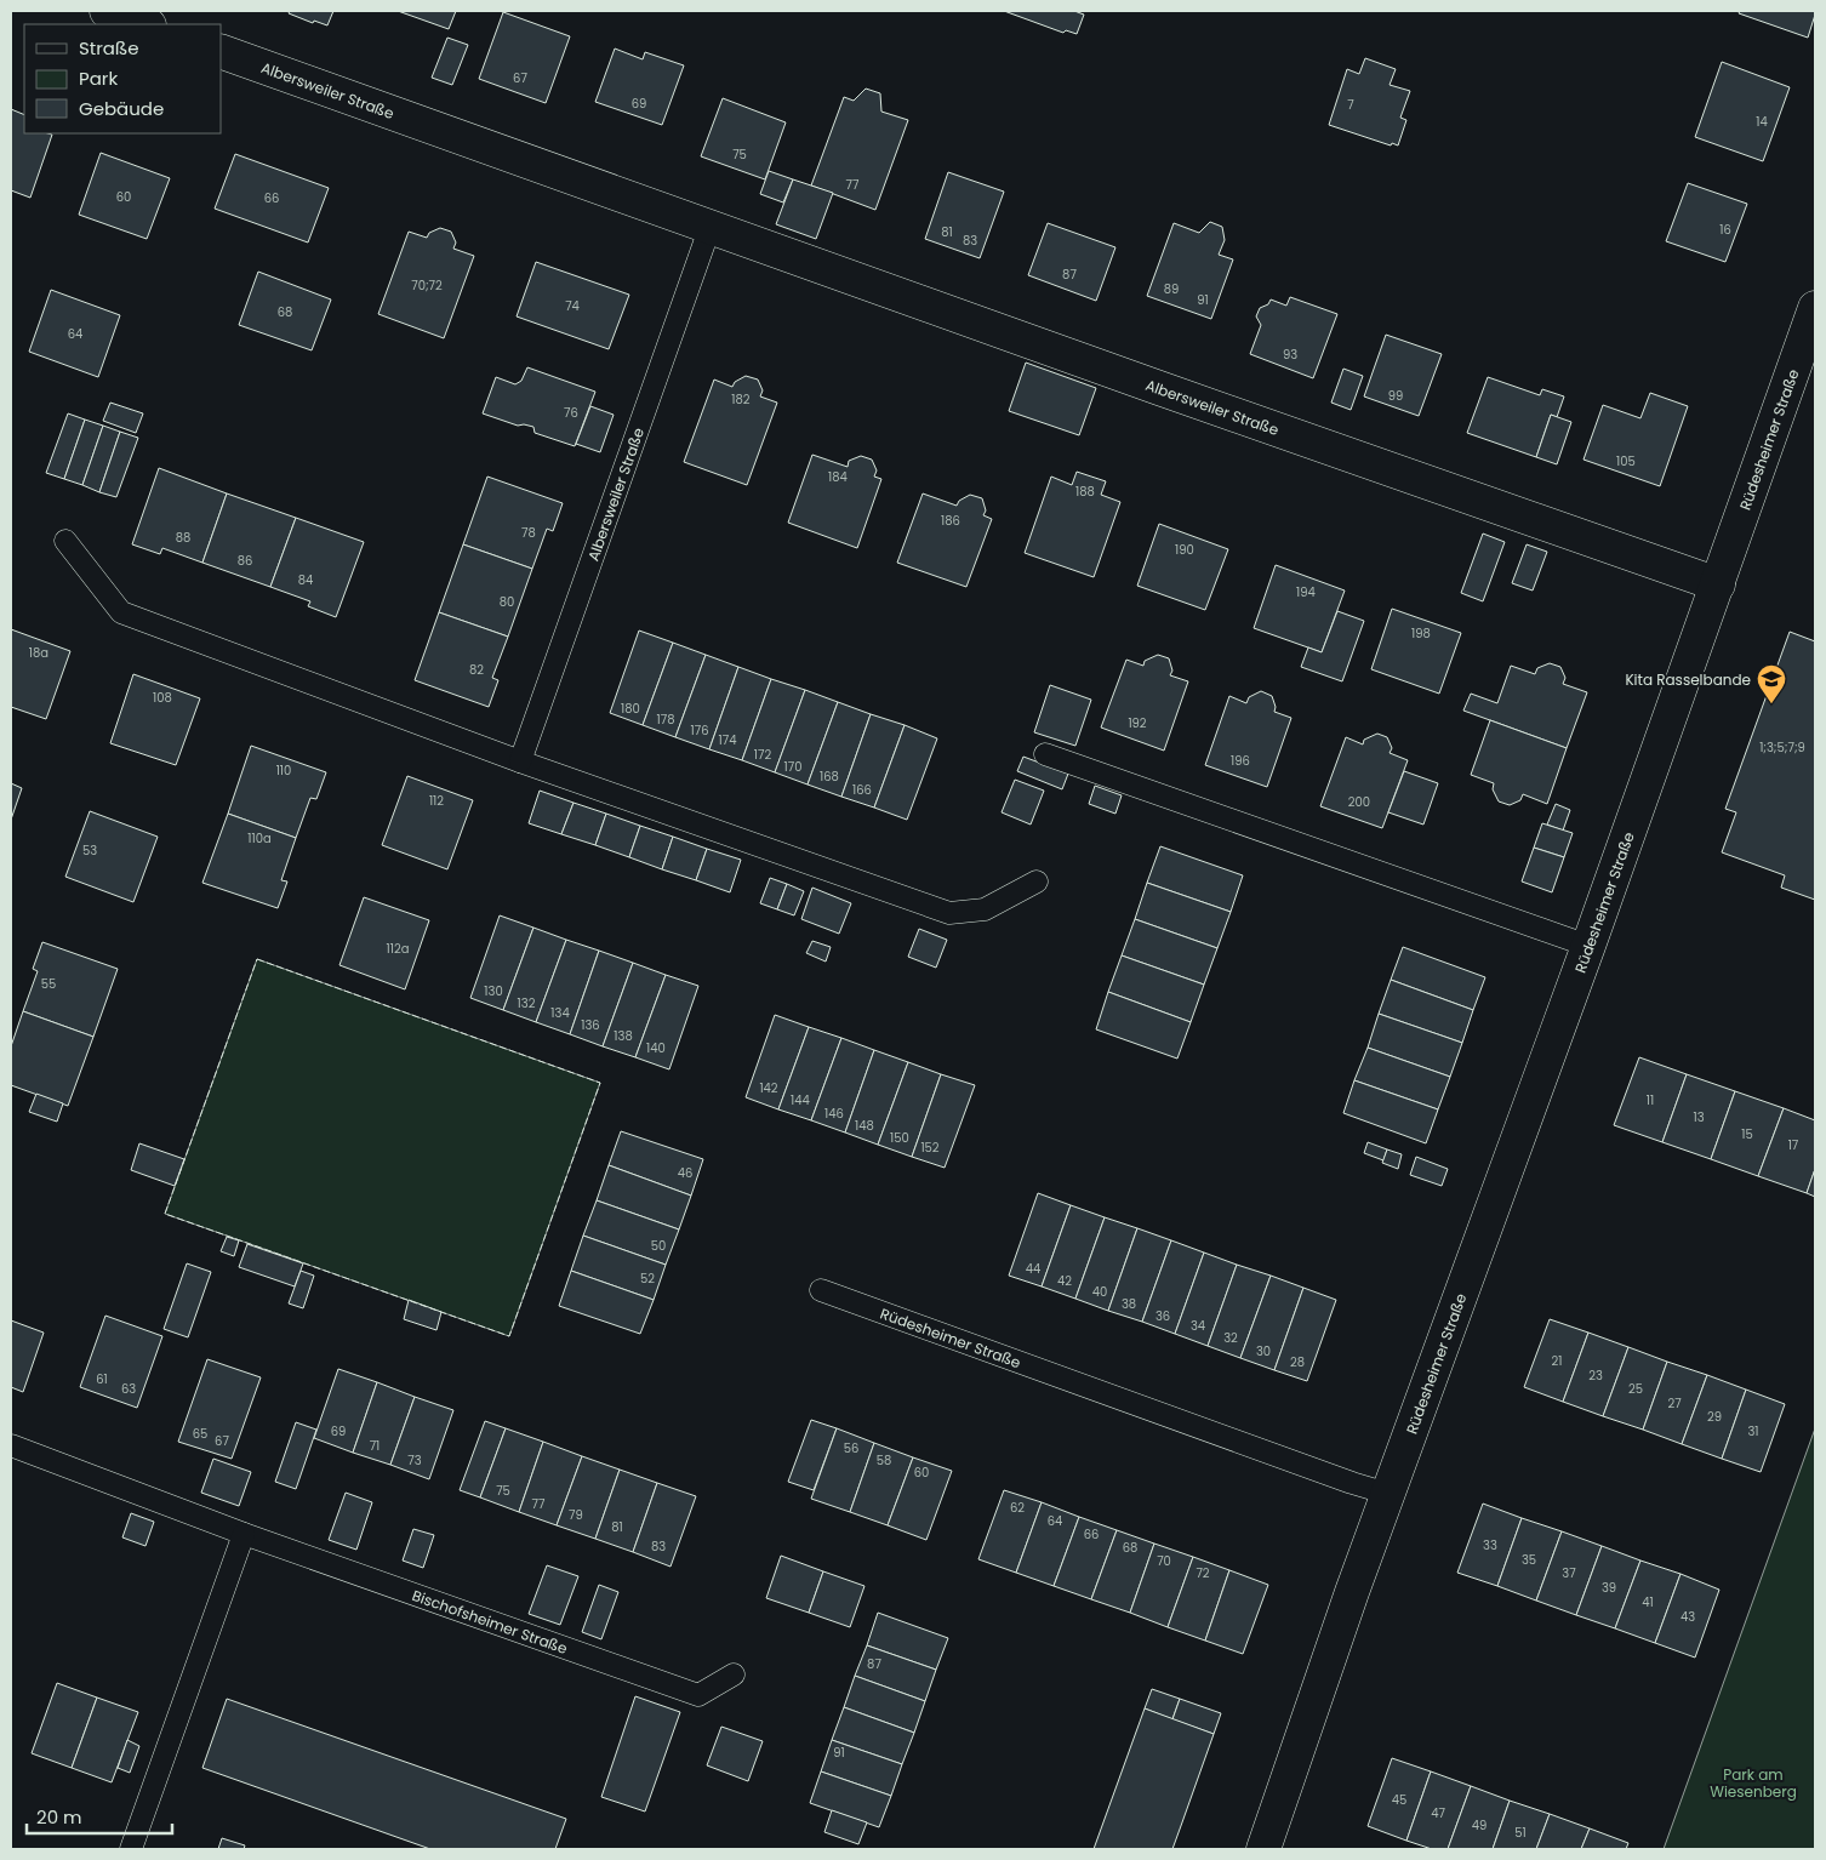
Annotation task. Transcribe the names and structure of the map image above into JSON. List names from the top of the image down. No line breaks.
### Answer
{"streets":{"street":["Albersweiler Straße","Rüdesheimer Straße"],"lane":["Bischofsheimer Straße"]},"crossings":[["Albersweiler Straße","Rüdesheimer Straße"]],"parks":["Park am Wiesenberg"],"places":{"school or university":["Kita Rasselbande"]},"house_numbers":["67","69","7","14","75","77","60","66","16","81","83","87","70;72","89","91","74","68","64","93","99","182","76","105","184","188","186","78","88","190","86","84","194","80","198","18a","82","108","180","178","192","176","174","1;3;5;7;9","172","196","170","110","168","166","112","200","110a","53","112a","55","130","132","134","136","138","140","142","144","11","146","13","148","15","150","17","152","46","50","44","52","42","40","38","36","34","32","30","21","28","23","61","63","25","27","29","69","31","65","67","71","56","73","58","60","75","77","62","79","64","81","66","33","83","68","35","70","72","37","39","41","43","87","91","45","47","49","51"],"legend":["Straße","Park","Gebäude"],"scale_bar":"20 m"}
